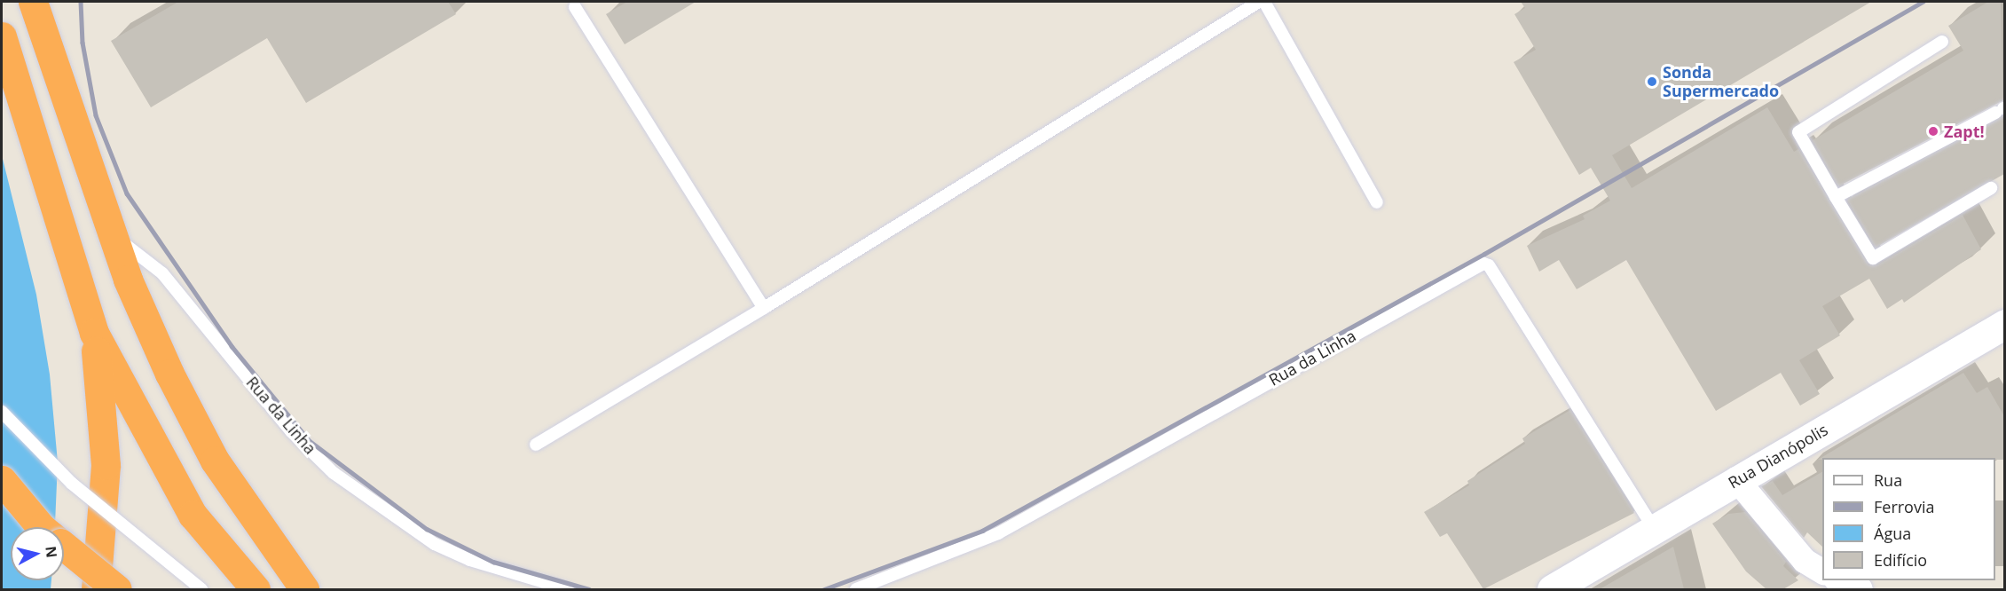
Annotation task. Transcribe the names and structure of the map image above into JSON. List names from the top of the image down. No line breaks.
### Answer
{"streets":{"street":["Rua Dianópolis"],"lane":["Rua da Linha"]},"crossings":[["Rua da Linha","Rua Dianópolis"]],"places":["Sonda Supermercado","Zapt!"],"legend":["Rua","Ferrovia","Água","Edifício"],"north":"right"}
